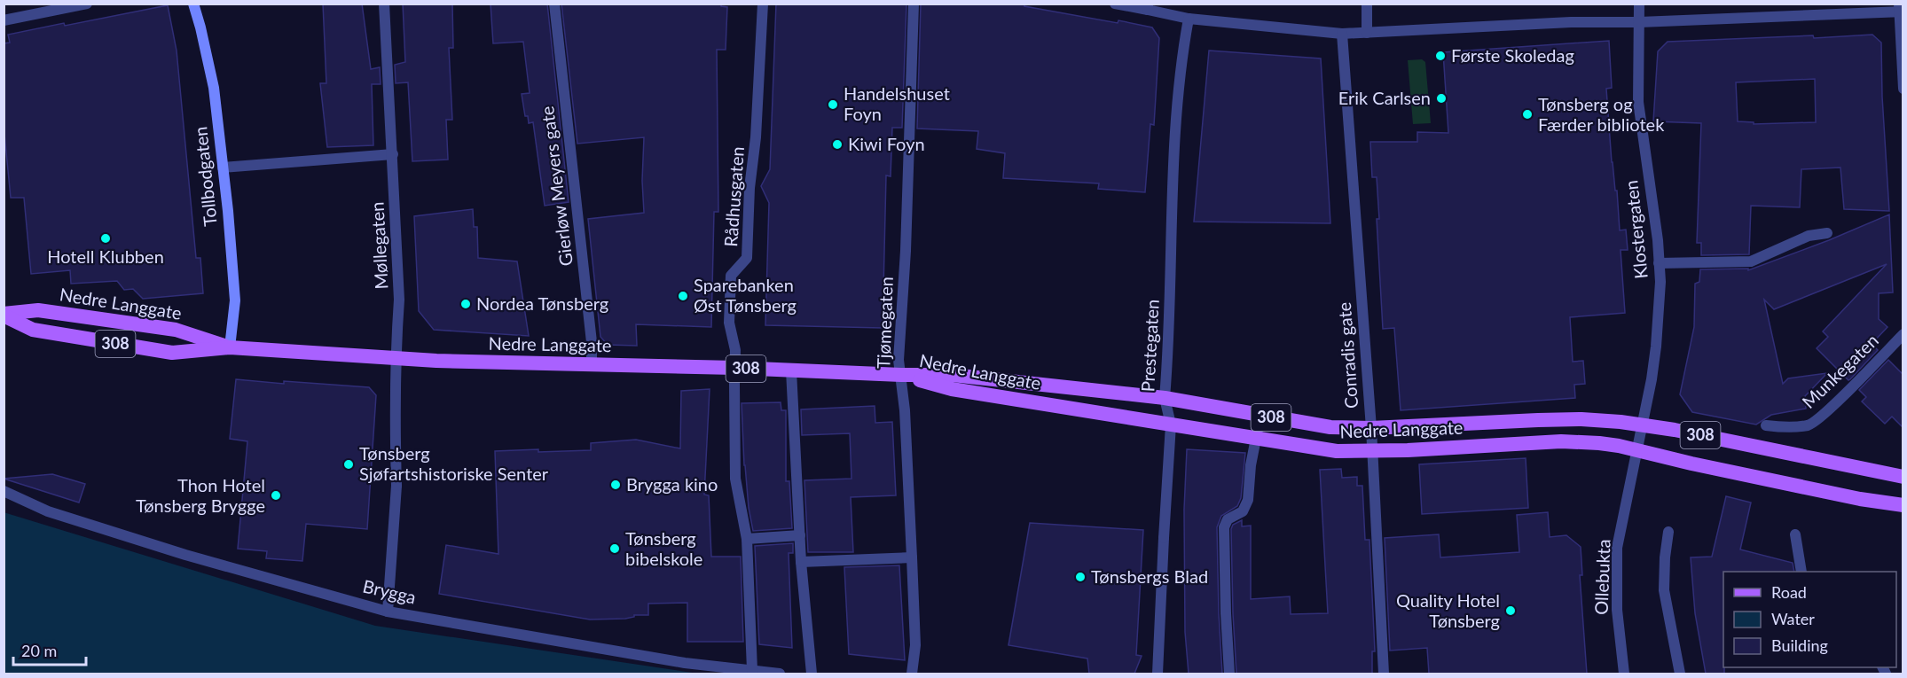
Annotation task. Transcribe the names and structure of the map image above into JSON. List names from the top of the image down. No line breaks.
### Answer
{"streets":{"main road":["Tollbodgaten","Nedre Langgate","308"],"street":["Gierløw Meyers gate","Rådhusgaten","Klostergaten","Møllegaten","Tjømegaten","Prestegaten","Conradis gate","Munkegaten","Ollebukta","Brygga"]},"crossings":[["Tollbodgaten","Nedre Langgate"],["Gierløw Meyers gate","Nedre Langgate"],["Rådhusgaten","Nedre Langgate"],["Rådhusgaten","Brygga"],["Klostergaten","Nedre Langgate"],["Klostergaten","Ollebukta"],["Møllegaten","Nedre Langgate"],["Møllegaten","Brygga"],["Nedre Langgate","Tjømegaten"],["Nedre Langgate","Prestegaten"],["Nedre Langgate","Conradis gate"],["Nedre Langgate","Ollebukta"]],"places":["Første Skoledag","Erik Carlsen","Handelshuset Foyn","Tønsberg og Færder bibliotek","Kiwi Foyn","Hotell Klubben","Sparebanken Øst Tønsberg","Nordea Tønsberg","Tønsberg Sjøfartshistoriske Senter","Brygga kino","Thon Hotel Tønsberg Brygge","Tønsberg bibelskole","Tønsbergs Blad","Quality Hotel Tønsberg"],"legend":["Road","Water","Building"],"scale_bar":"20 m"}
